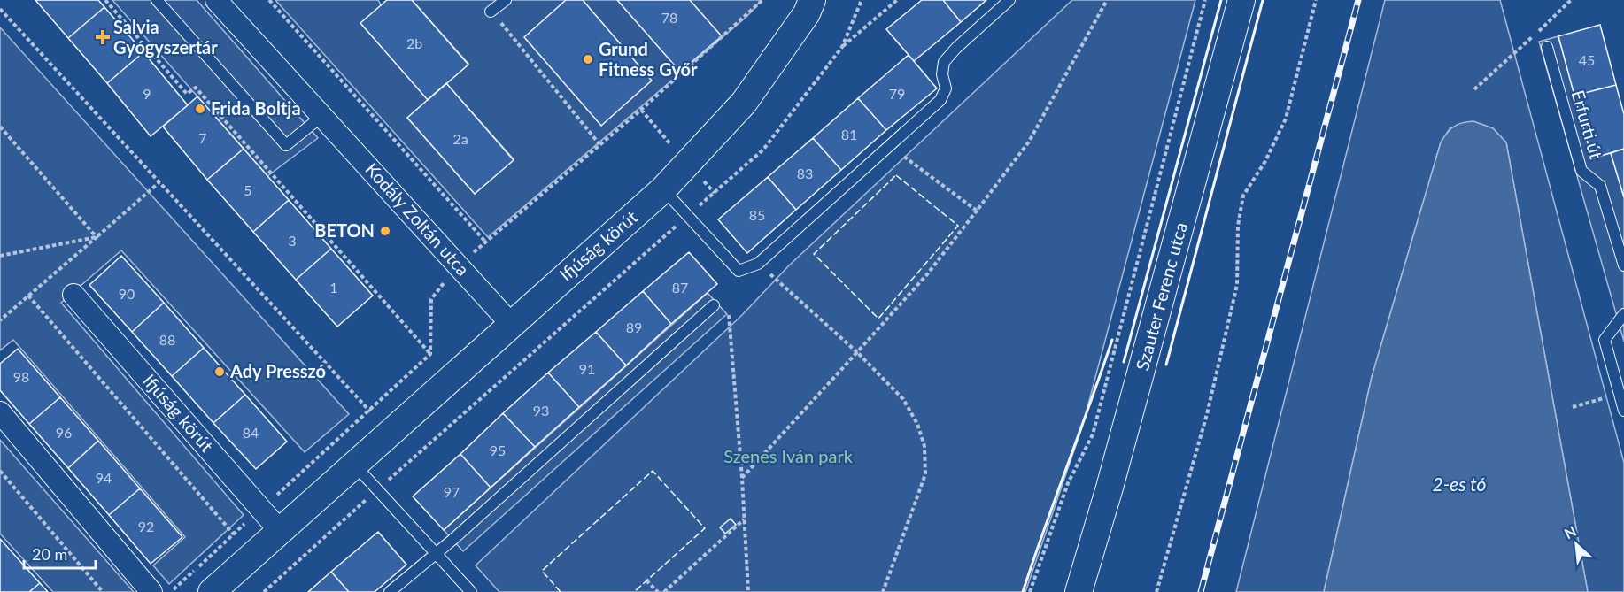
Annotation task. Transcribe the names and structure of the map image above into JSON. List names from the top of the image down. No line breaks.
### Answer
{"streets":{"street":["Kodály Zoltán utca","Ifjúság körút","Szauter Ferenc utca"],"lane":["Erfurti út"]},"crossings":[["Kodály Zoltán utca","Ifjúság körút"]],"water":["2-es tó"],"parks":["Szenes Iván park"],"places":{"health":["Salvia Gyógyszertár"],"other":["Grund Fitness Győr","Frida Boltja","BETON","Ady Presszó"]},"house_numbers":["78","2b","45","9","79","81","7","2a","83","5","85","3","1","87","90","89","88","91","98","93","96","84","95","94","97","92"],"scale_bar":"20 m","north":"top left"}
